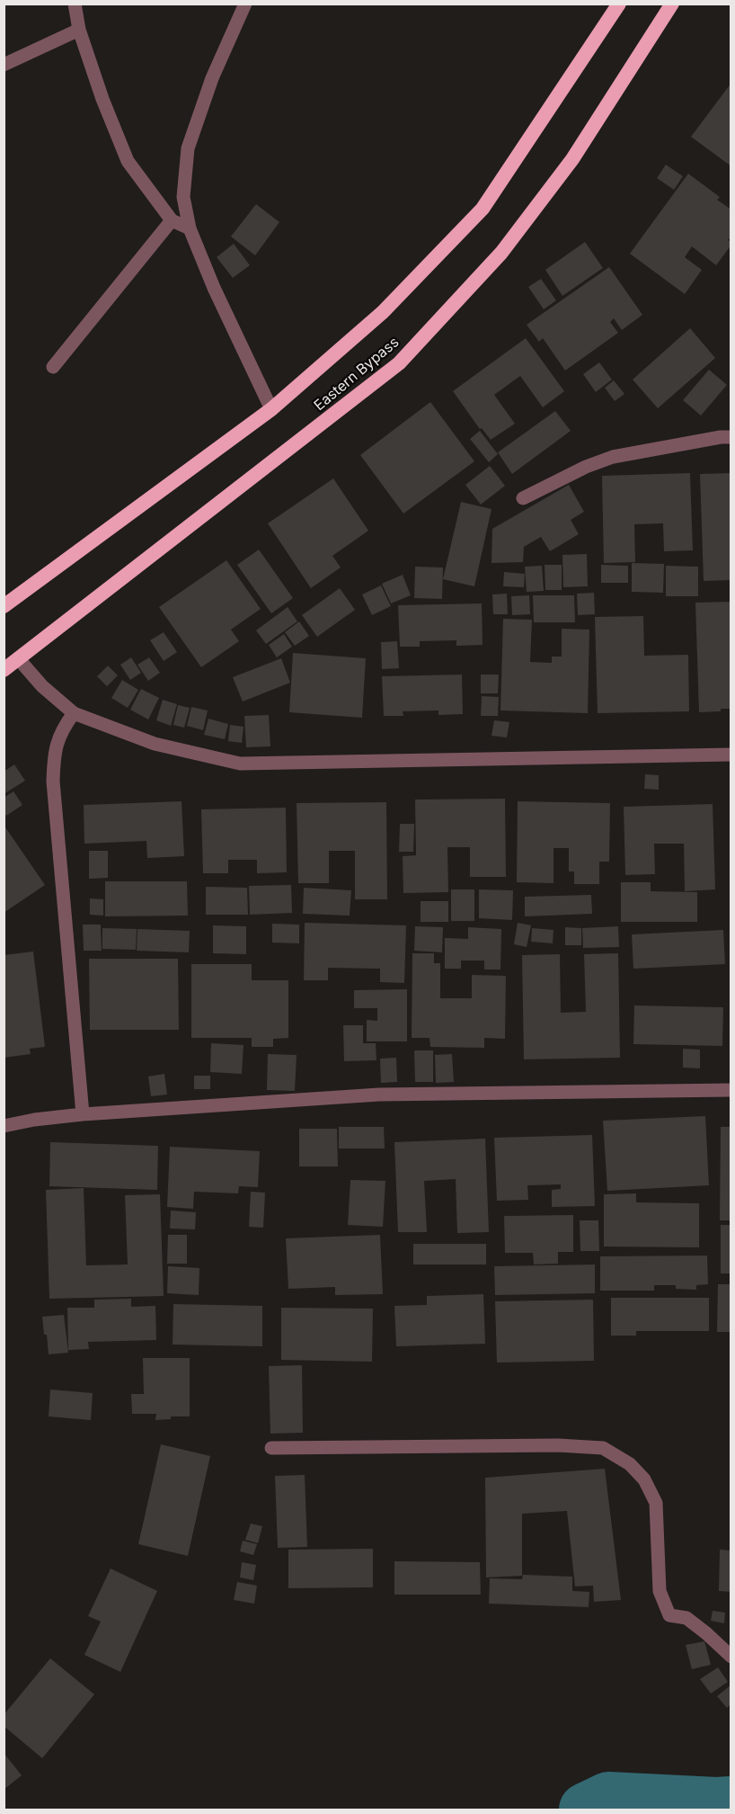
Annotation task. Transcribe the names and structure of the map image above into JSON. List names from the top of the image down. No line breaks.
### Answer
{"streets":{"highway":["Eastern Bypass"]}}
